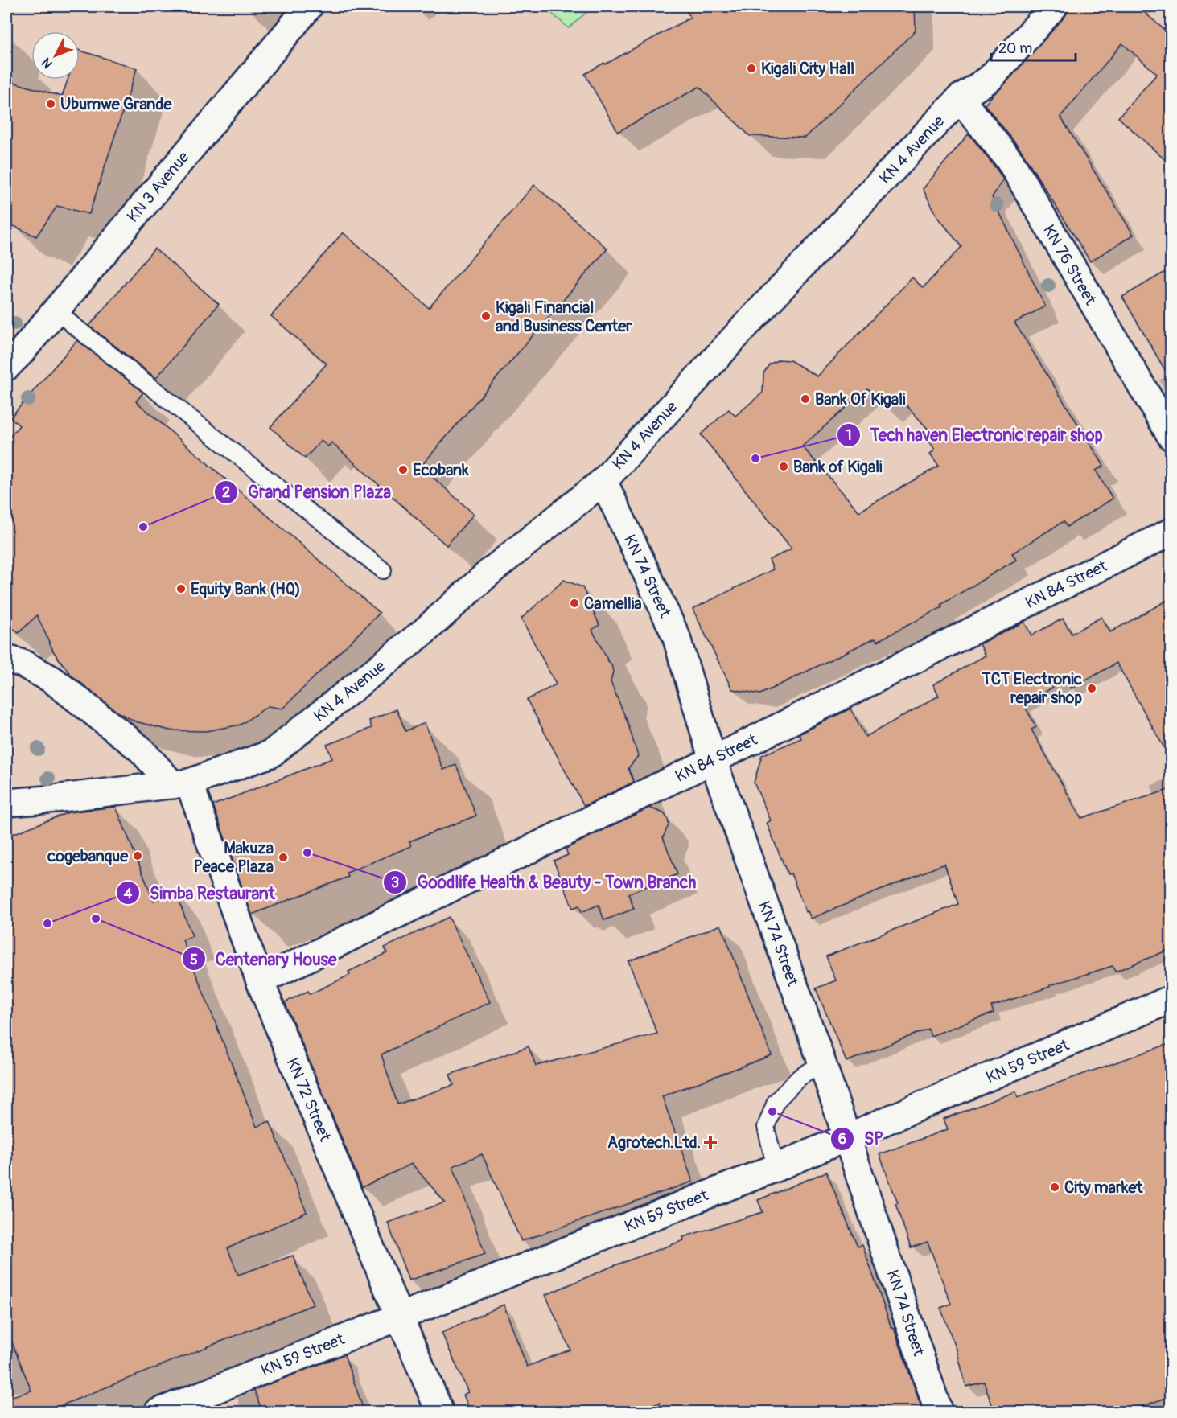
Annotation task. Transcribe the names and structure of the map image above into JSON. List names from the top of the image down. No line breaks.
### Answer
{"streets":{"street":["KN 4 Avenue","KN 3 Avenue","KN 76 Street","KN 74 Street","KN 84 Street","KN 59 Street","KN 72 Street"]},"crossings":[["KN 4 Avenue","KN 76 Street"],["KN 4 Avenue","KN 74 Street"],["KN 4 Avenue","KN 72 Street"],["KN 74 Street","KN 84 Street"],["KN 74 Street","KN 59 Street"],["KN 84 Street","KN 72 Street"],["KN 59 Street","KN 72 Street"]],"places":{"other":["Kigali City Hall","Ubumwe Grande","Kigali Financial and Business Center","Bank Of Kigali","Tech haven Electronic repair shop","Bank of Kigali","Ecobank","Grand Pension Plaza","Equity Bank (HQ)","Camellia","TCT Electronic repair shop","Goodlife Health & Beauty - Town Branch","cogebanque","Makuza Peace Plaza","Centenary House","Simba Restaurant","SP","City market"],"health":["Agrotech.Ltd."]},"scale_bar":"20 m","north":"bottom left"}
